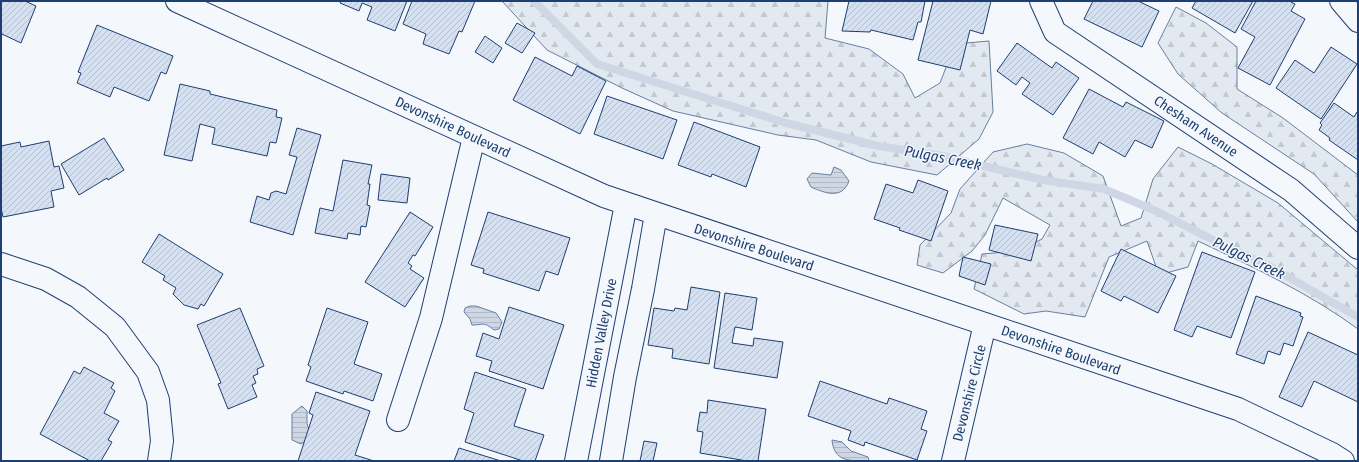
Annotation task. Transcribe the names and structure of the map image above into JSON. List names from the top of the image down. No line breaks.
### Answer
{"streets":{"street":["Chesham Avenue","Devonshire Boulevard","Hidden Valley Drive","Devonshire Circle"]},"crossings":[["Devonshire Boulevard","Hidden Valley Drive"],["Devonshire Boulevard","Devonshire Circle"]],"water":["Pulgas Creek"]}
